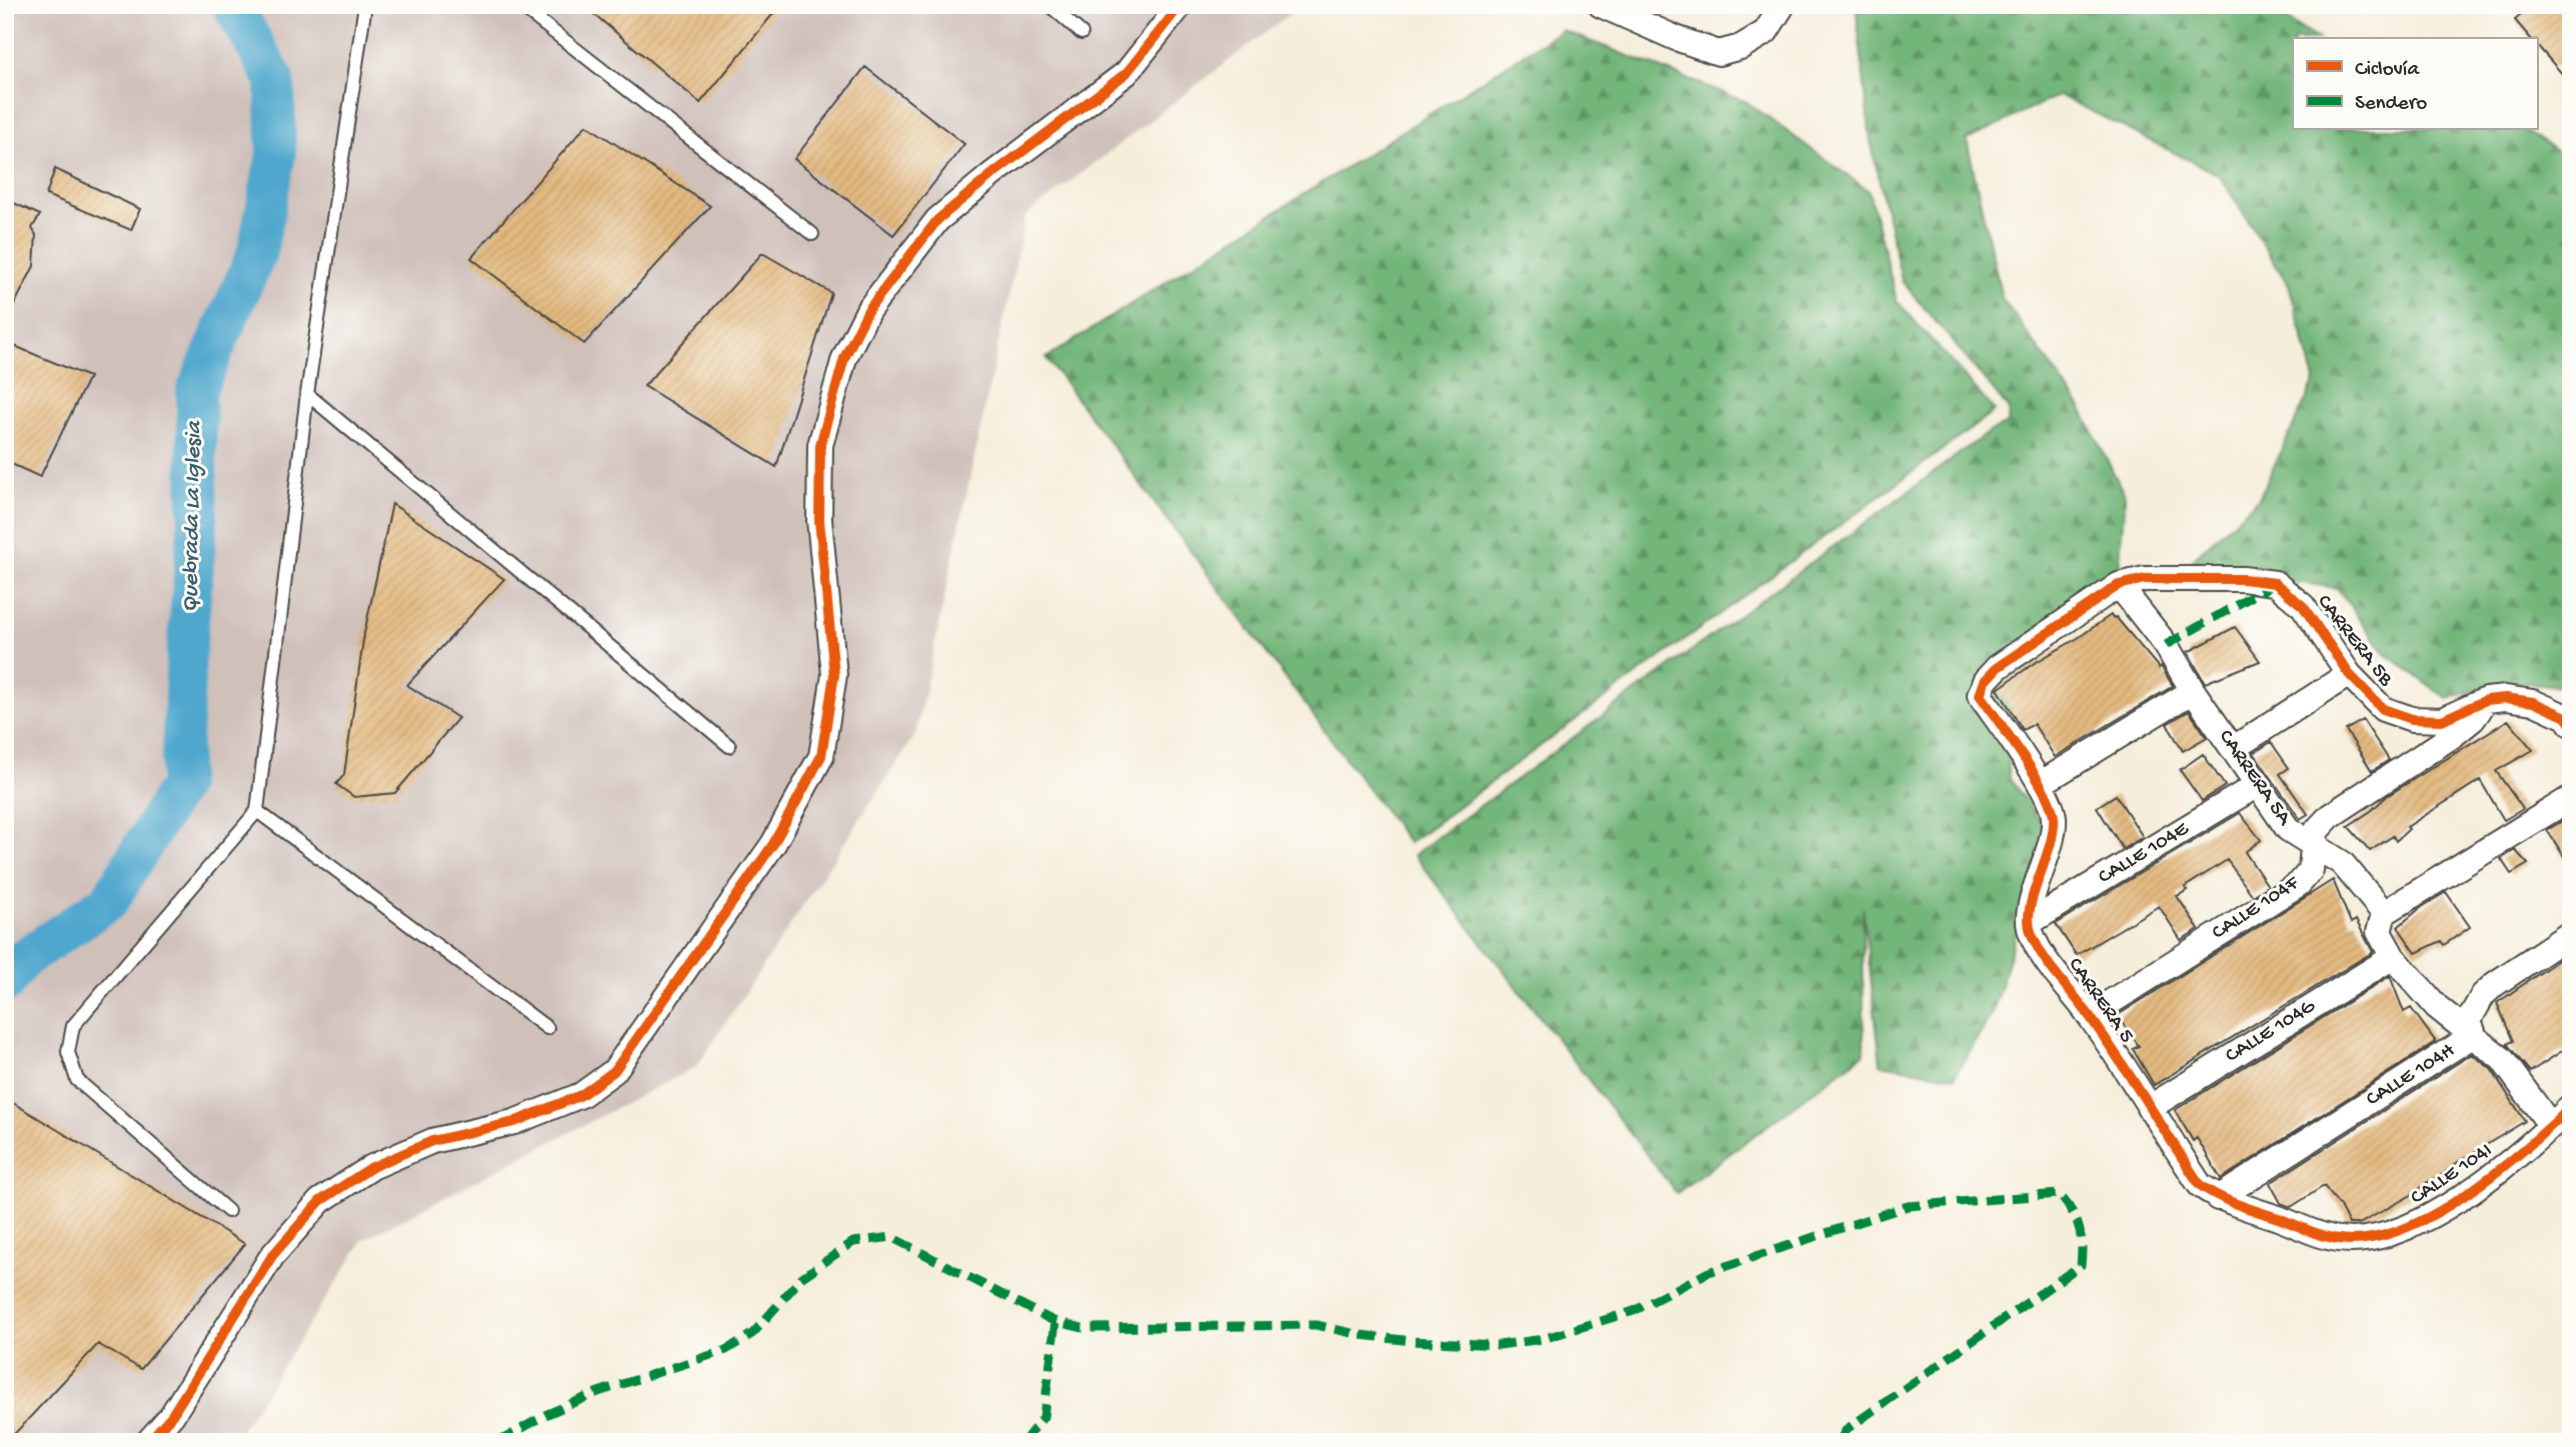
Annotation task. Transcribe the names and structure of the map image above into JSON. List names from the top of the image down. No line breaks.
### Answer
{"streets":{"street":["CARRERA 5B","CARRERA 5A","CALLE 104E","CALLE 104F","CARRERA 5","CALLE 104G","CALLE 104H","CALLE 104I"]},"crossings":[["CARRERA 5B","CALLE 104F"],["CARRERA 5A","CALLE 104E"],["CARRERA 5A","CALLE 104F"],["CARRERA 5A","CALLE 104G"],["CARRERA 5A","CALLE 104H"],["CARRERA 5A","CALLE 104I"],["CALLE 104E","CARRERA 5"],["CALLE 104F","CARRERA 5"],["CARRERA 5","CALLE 104G"],["CARRERA 5","CALLE 104H"],["CARRERA 5","CALLE 104I"]],"water":["Quebrada La Iglesia"],"legend":["Ciclovía","Sendero"]}
